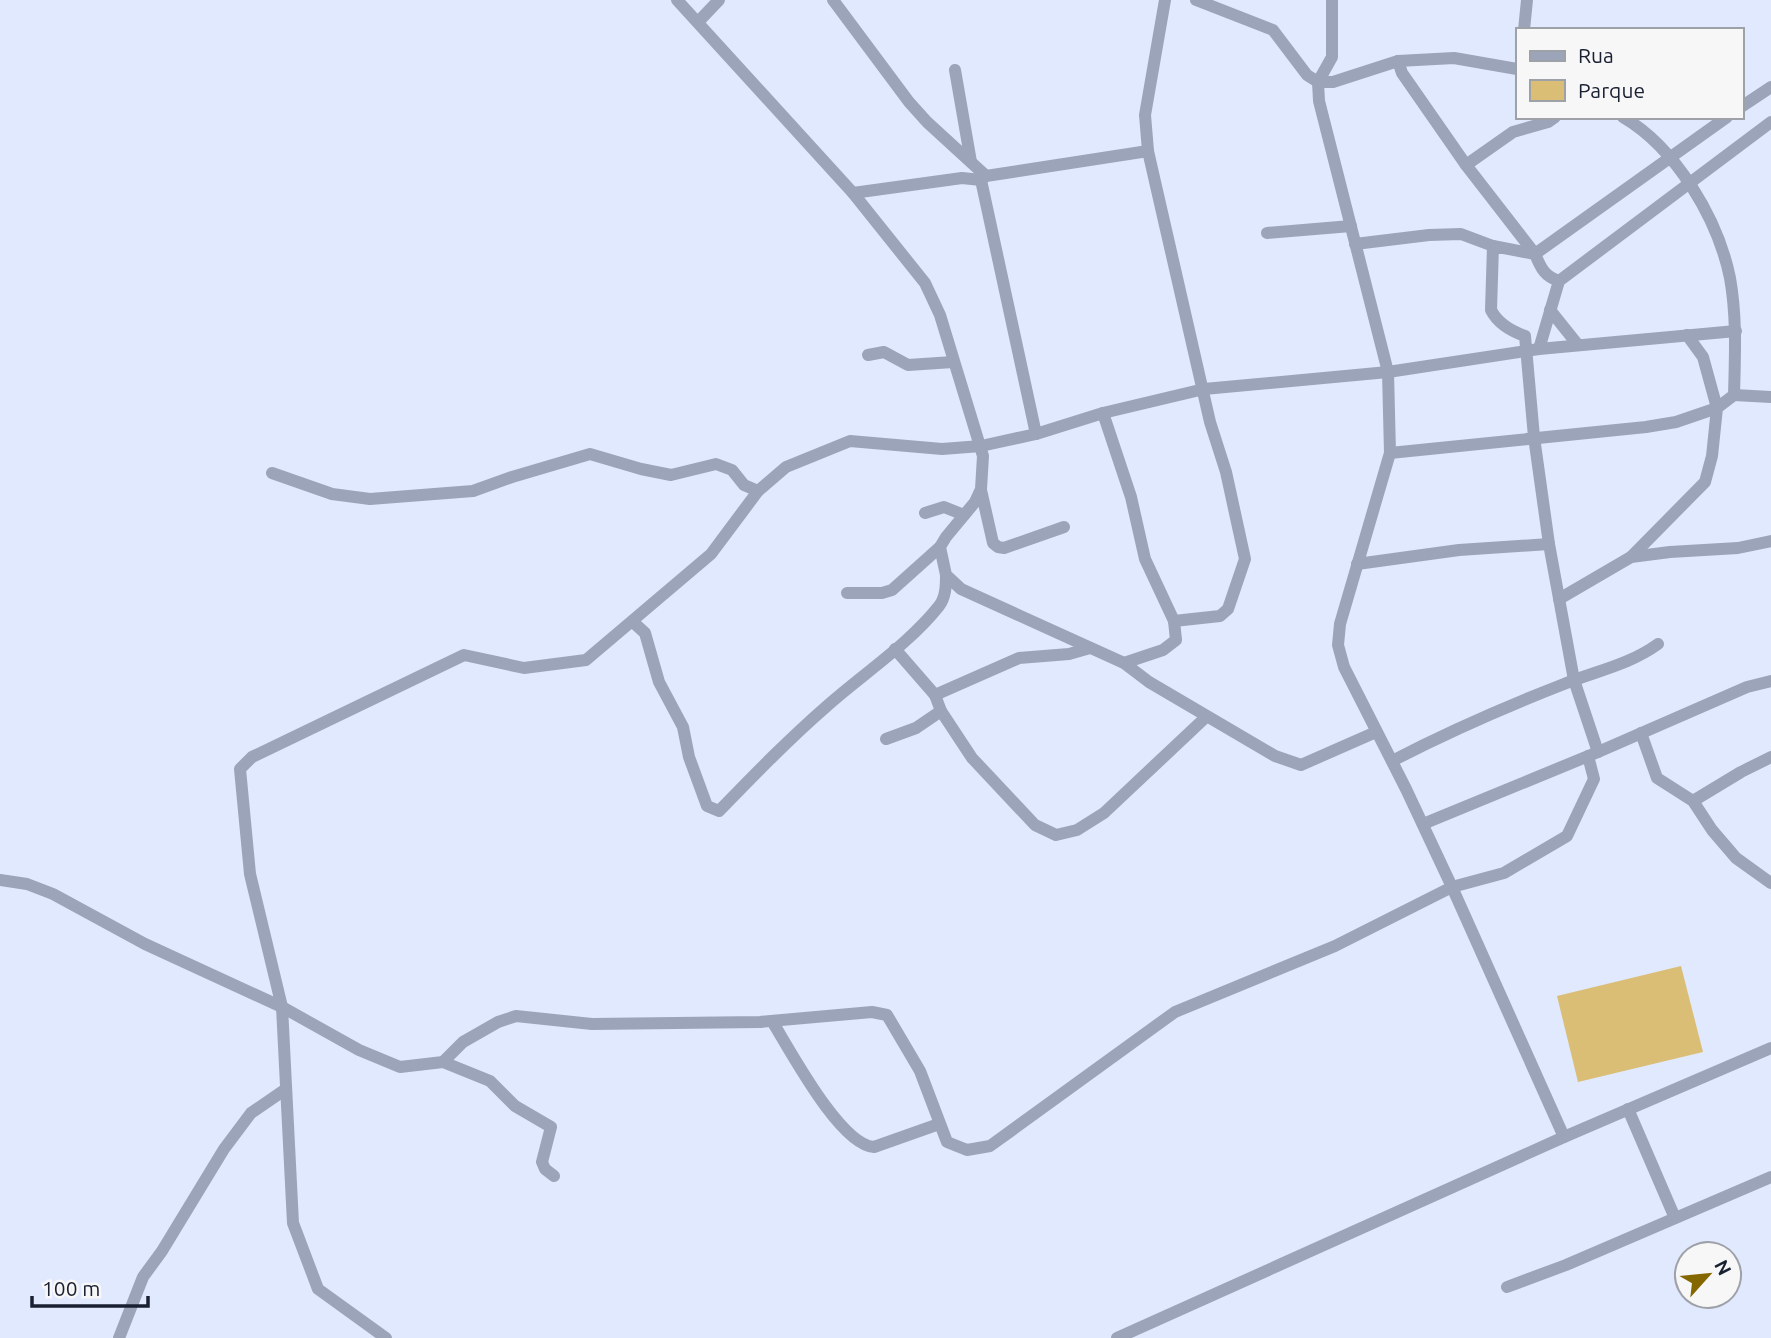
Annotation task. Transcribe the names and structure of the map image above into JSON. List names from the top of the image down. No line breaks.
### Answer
{"legend":["Rua","Parque"],"scale_bar":"100 m","north":"top right"}
